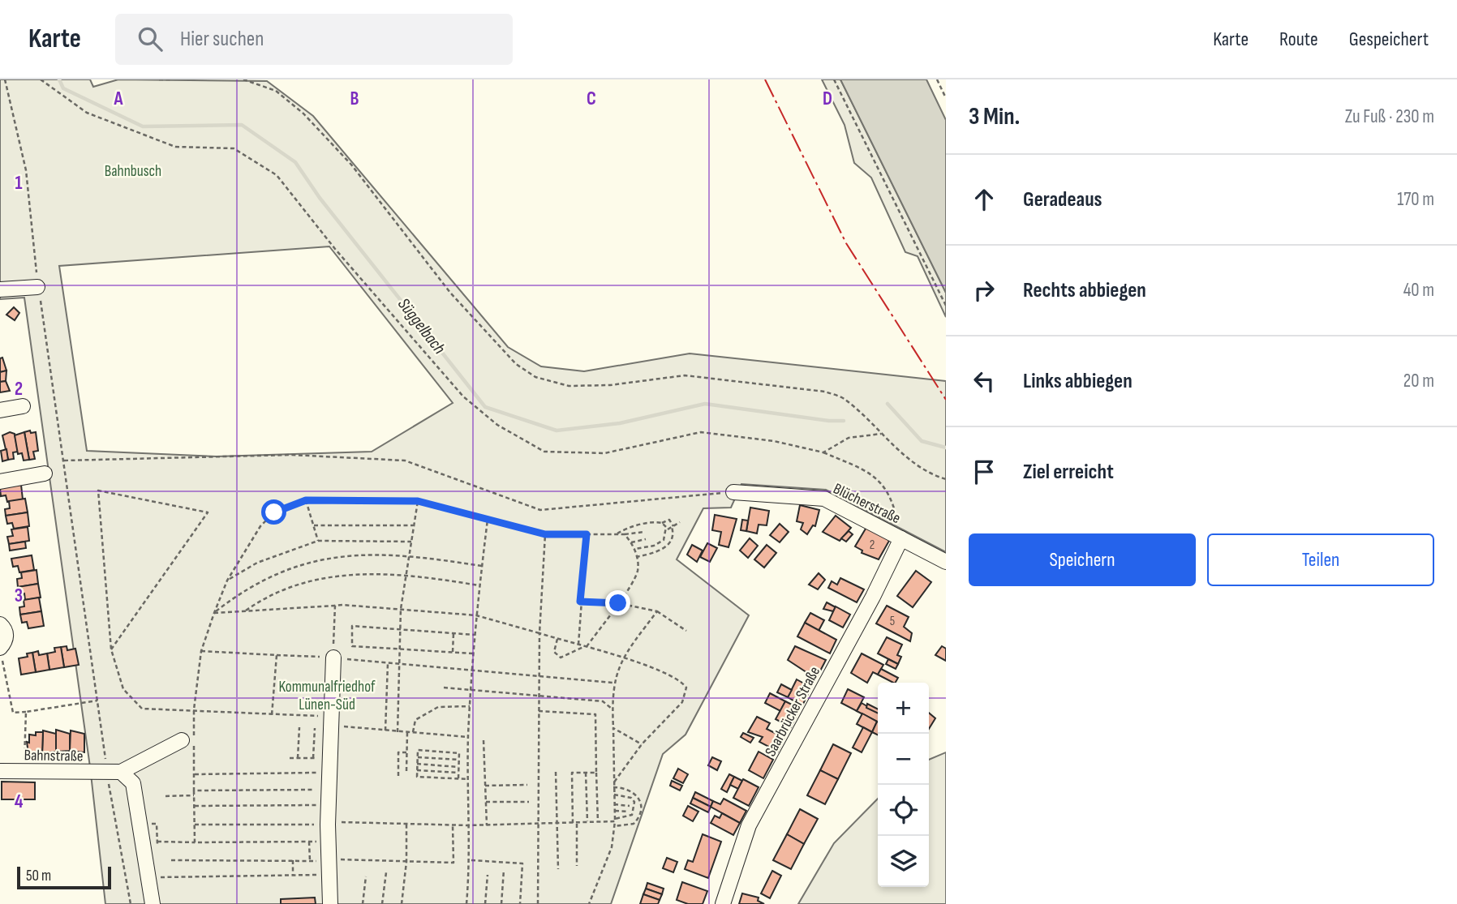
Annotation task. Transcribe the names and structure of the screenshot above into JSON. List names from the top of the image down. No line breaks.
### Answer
{"streets":{"street":["Blücherstraße","Saarbrücker Straße","Bahnstraße"]},"crossings":[["Blücherstraße","Saarbrücker Straße"]],"water":["Süggelbach"],"parks":["Bahnbusch","Kommunalfriedhof Lünen-Süd"],"house_numbers":["2","5"],"scale_bar":"50 m","page":{"header":"Karte","search":"Hier suchen","nav":["Karte","Route","Gespeichert"],"heading":["3 Min.","Zu Fuß · 230 m"],"list":[["Geradeaus","170 m"],["Rechts abbiegen","40 m"],["Links abbiegen","20 m"],"Ziel erreicht"],"buttons":["Speichern","Teilen"],"map_buttons":["+","−"],"scale":"50 m"},"grid":{"columns":["A","B","C","D"],"rows":["1","2","3","4"]}}
